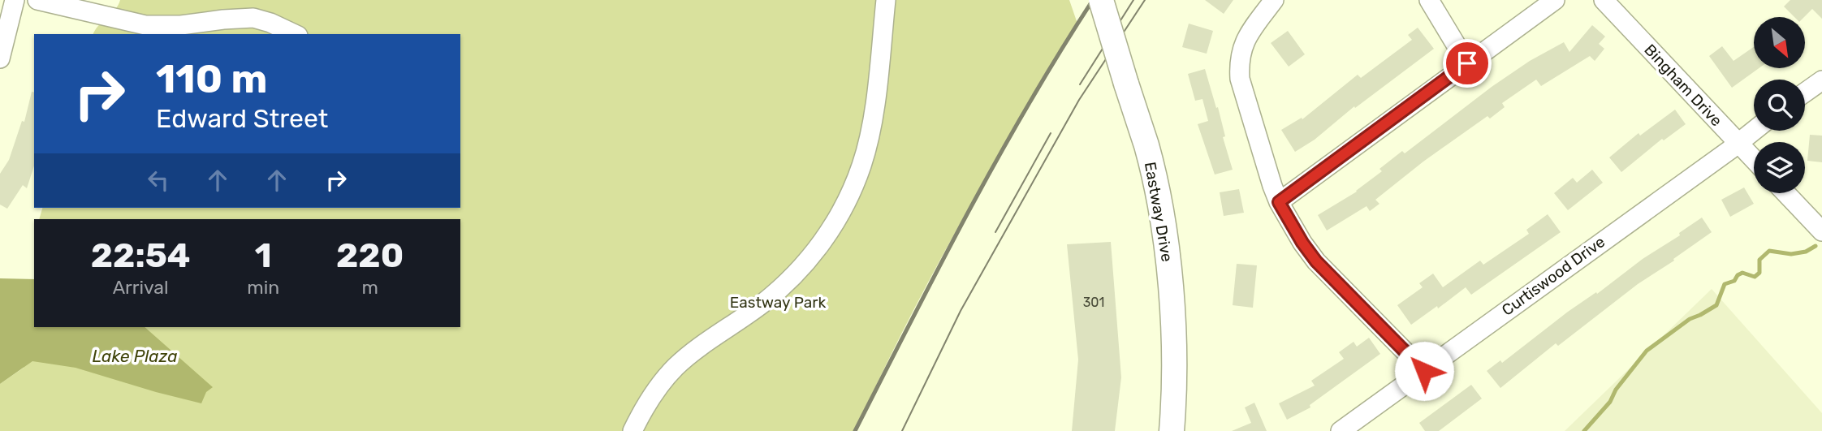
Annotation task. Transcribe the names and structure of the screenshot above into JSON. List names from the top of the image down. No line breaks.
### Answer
{"streets":{"main road":["Eastway Drive"],"street":["Bingham Drive","Curtiswood Drive"]},"crossings":[["Bingham Drive","Curtiswood Drive"]],"water":["Lake Plaza"],"parks":["Eastway Park"],"house_numbers":["301"],"north":"bottom right","page":{"turn":["110 m","Edward Street"],"eta":["22:54","Arrival","1","min","220","m"]}}
